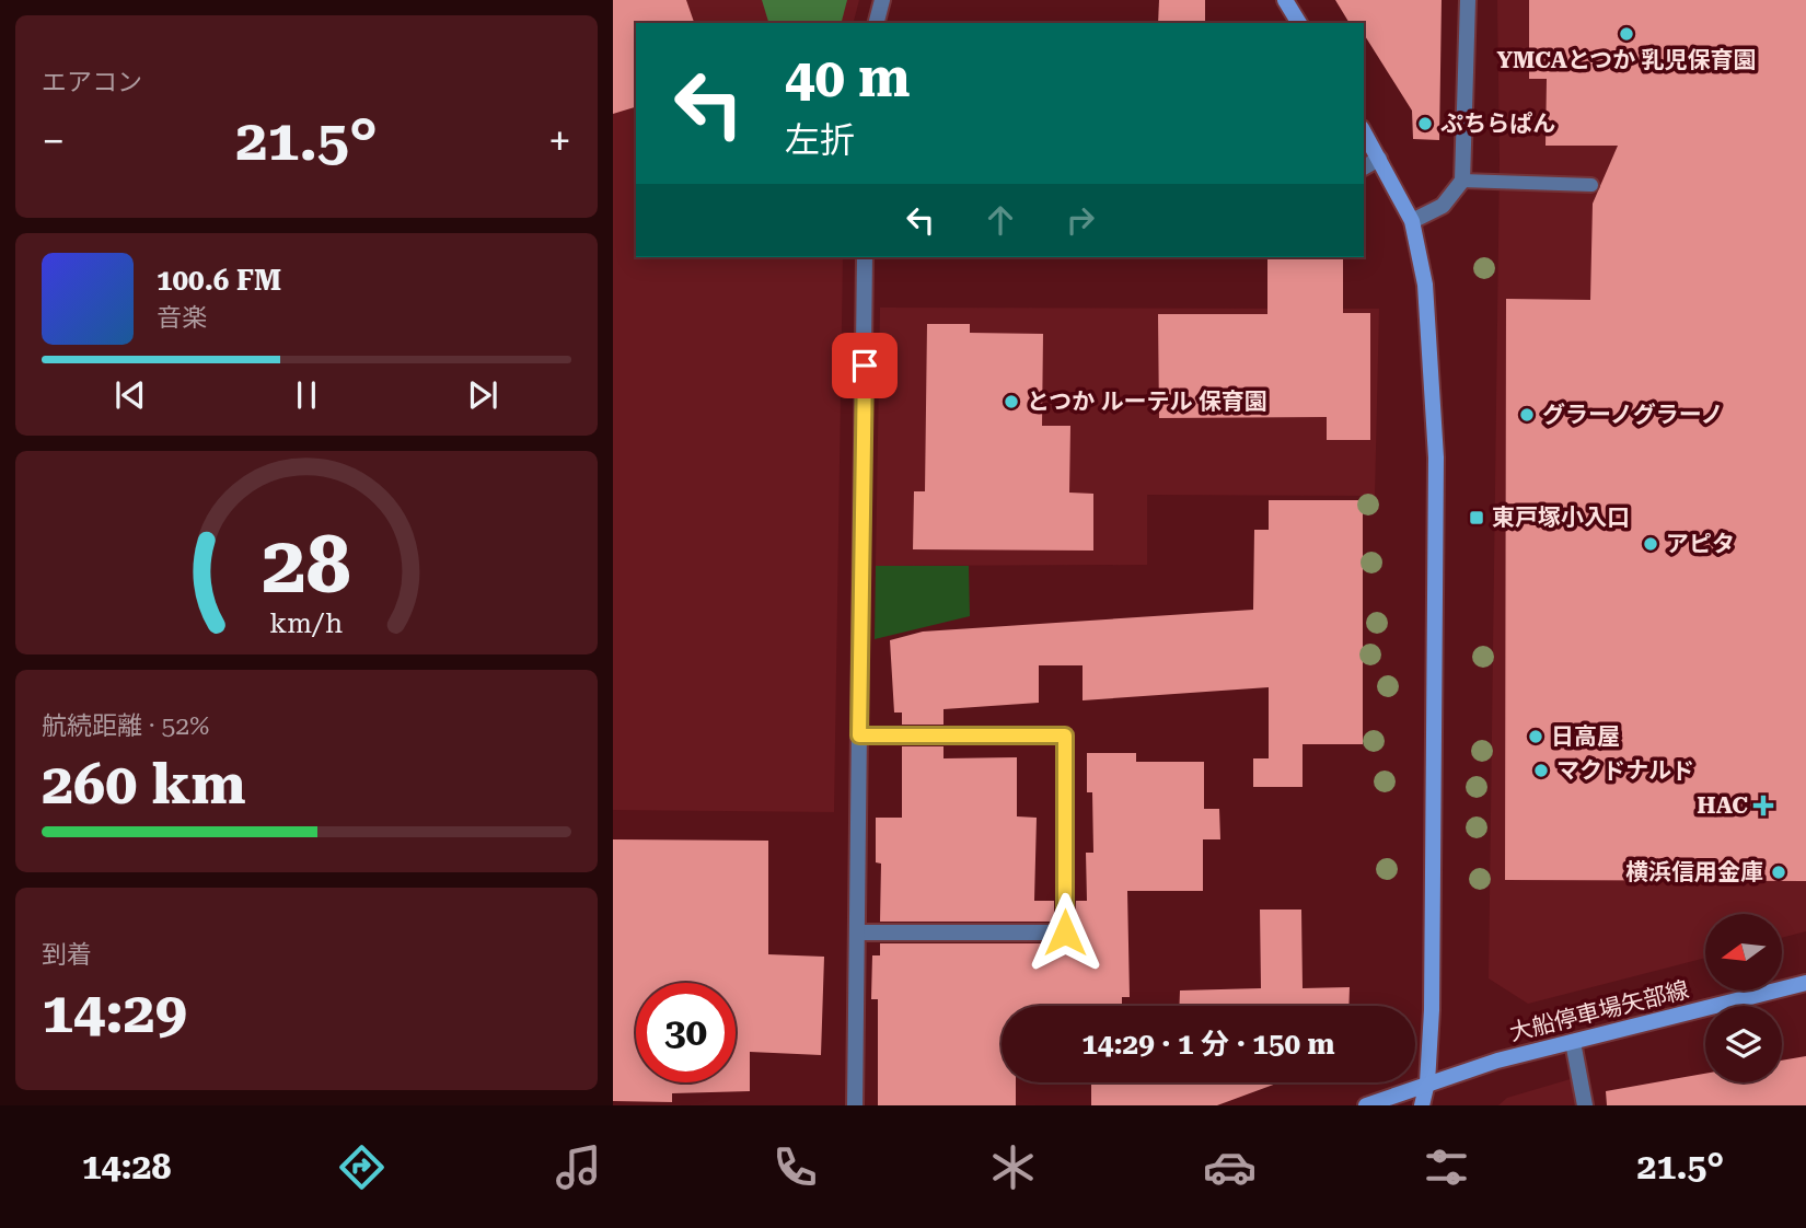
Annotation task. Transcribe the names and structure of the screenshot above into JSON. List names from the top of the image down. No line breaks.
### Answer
{"streets":{"street":["大船停車場矢部線"]},"places":{"other":["YMCAとつか 乳児保育園","ぷちらぱん","とつか ルーテル 保育園","グラーノグラーノ","アピタ","日高屋","マクドナルド","横浜信用金庫"],"transit":["東戸塚小入口"],"health":["HAC"]},"north":"left","page":{"tile":["エアコン",["航続距離 · 52%","260 km"],["到着","14:29"]],"turn":["40 m","左折"],"heat":["−","21.5°","+"],"song":["100.6 FM","音楽"],"limit":"30","trip":"14:29 · 1 分 · 150 m","tabs":["14:28","21.5°"],"gauge":["28","km/h"]}}
